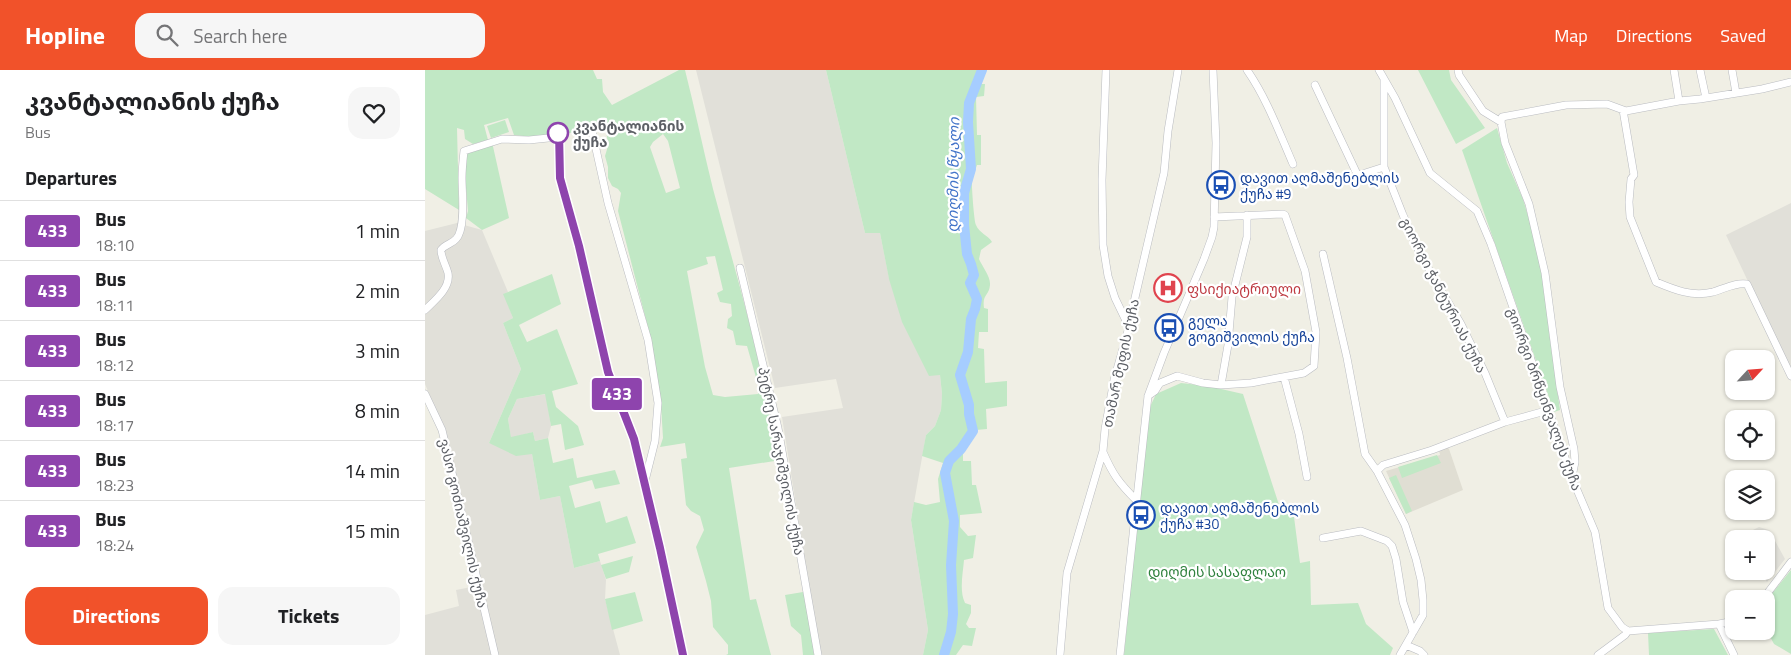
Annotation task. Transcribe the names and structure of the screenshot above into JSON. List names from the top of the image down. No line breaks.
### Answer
{"streets":{"street":["გიორგი ჭანტურიას ქუჩა","თამარ მეფის ქუჩა","გიორგი ბრწყინვალეს ქუჩა","პეტრე სარაჯიშვილის ქუჩა","ვასო გოძიაშვილის ქუჩა"]},"crossings":[["გიორგი ჭანტურიას ქუჩა","გიორგი ბრწყინვალეს ქუჩა"]],"water":["დიღმის წყალი"],"parks":["დიღმის სასაფლაო"],"places":{"other":["კვანტალიანის ქუჩა"],"bus stop":["დავით აღმაშენებლის ქუჩა #9","გელა გოგიშვილის ქუჩა","დავით აღმაშენებლის ქუჩა #30"],"hospital":["ფსიქიატრიული"]},"lines":["bus line 433"],"north":"top right","page":{"header":"Hopline","search":"Search here","nav":["Map","Directions","Saved"],"heading":[["კვანტალიანის ქუჩა","Bus"],"Departures"],"on_map":"433","list":[{"mark":"433","name":"Bus","note":"18:10","value":"1 min"},{"mark":"433","name":"Bus","note":"18:11","value":"2 min"},{"mark":"433","name":"Bus","note":"18:12","value":"3 min"},{"mark":"433","name":"Bus","note":"18:17","value":"8 min"},{"mark":"433","name":"Bus","note":"18:23","value":"14 min"},{"mark":"433","name":"Bus","note":"18:24","value":"15 min"}],"map_buttons":["+","−"],"buttons":["Directions","Tickets"]}}
